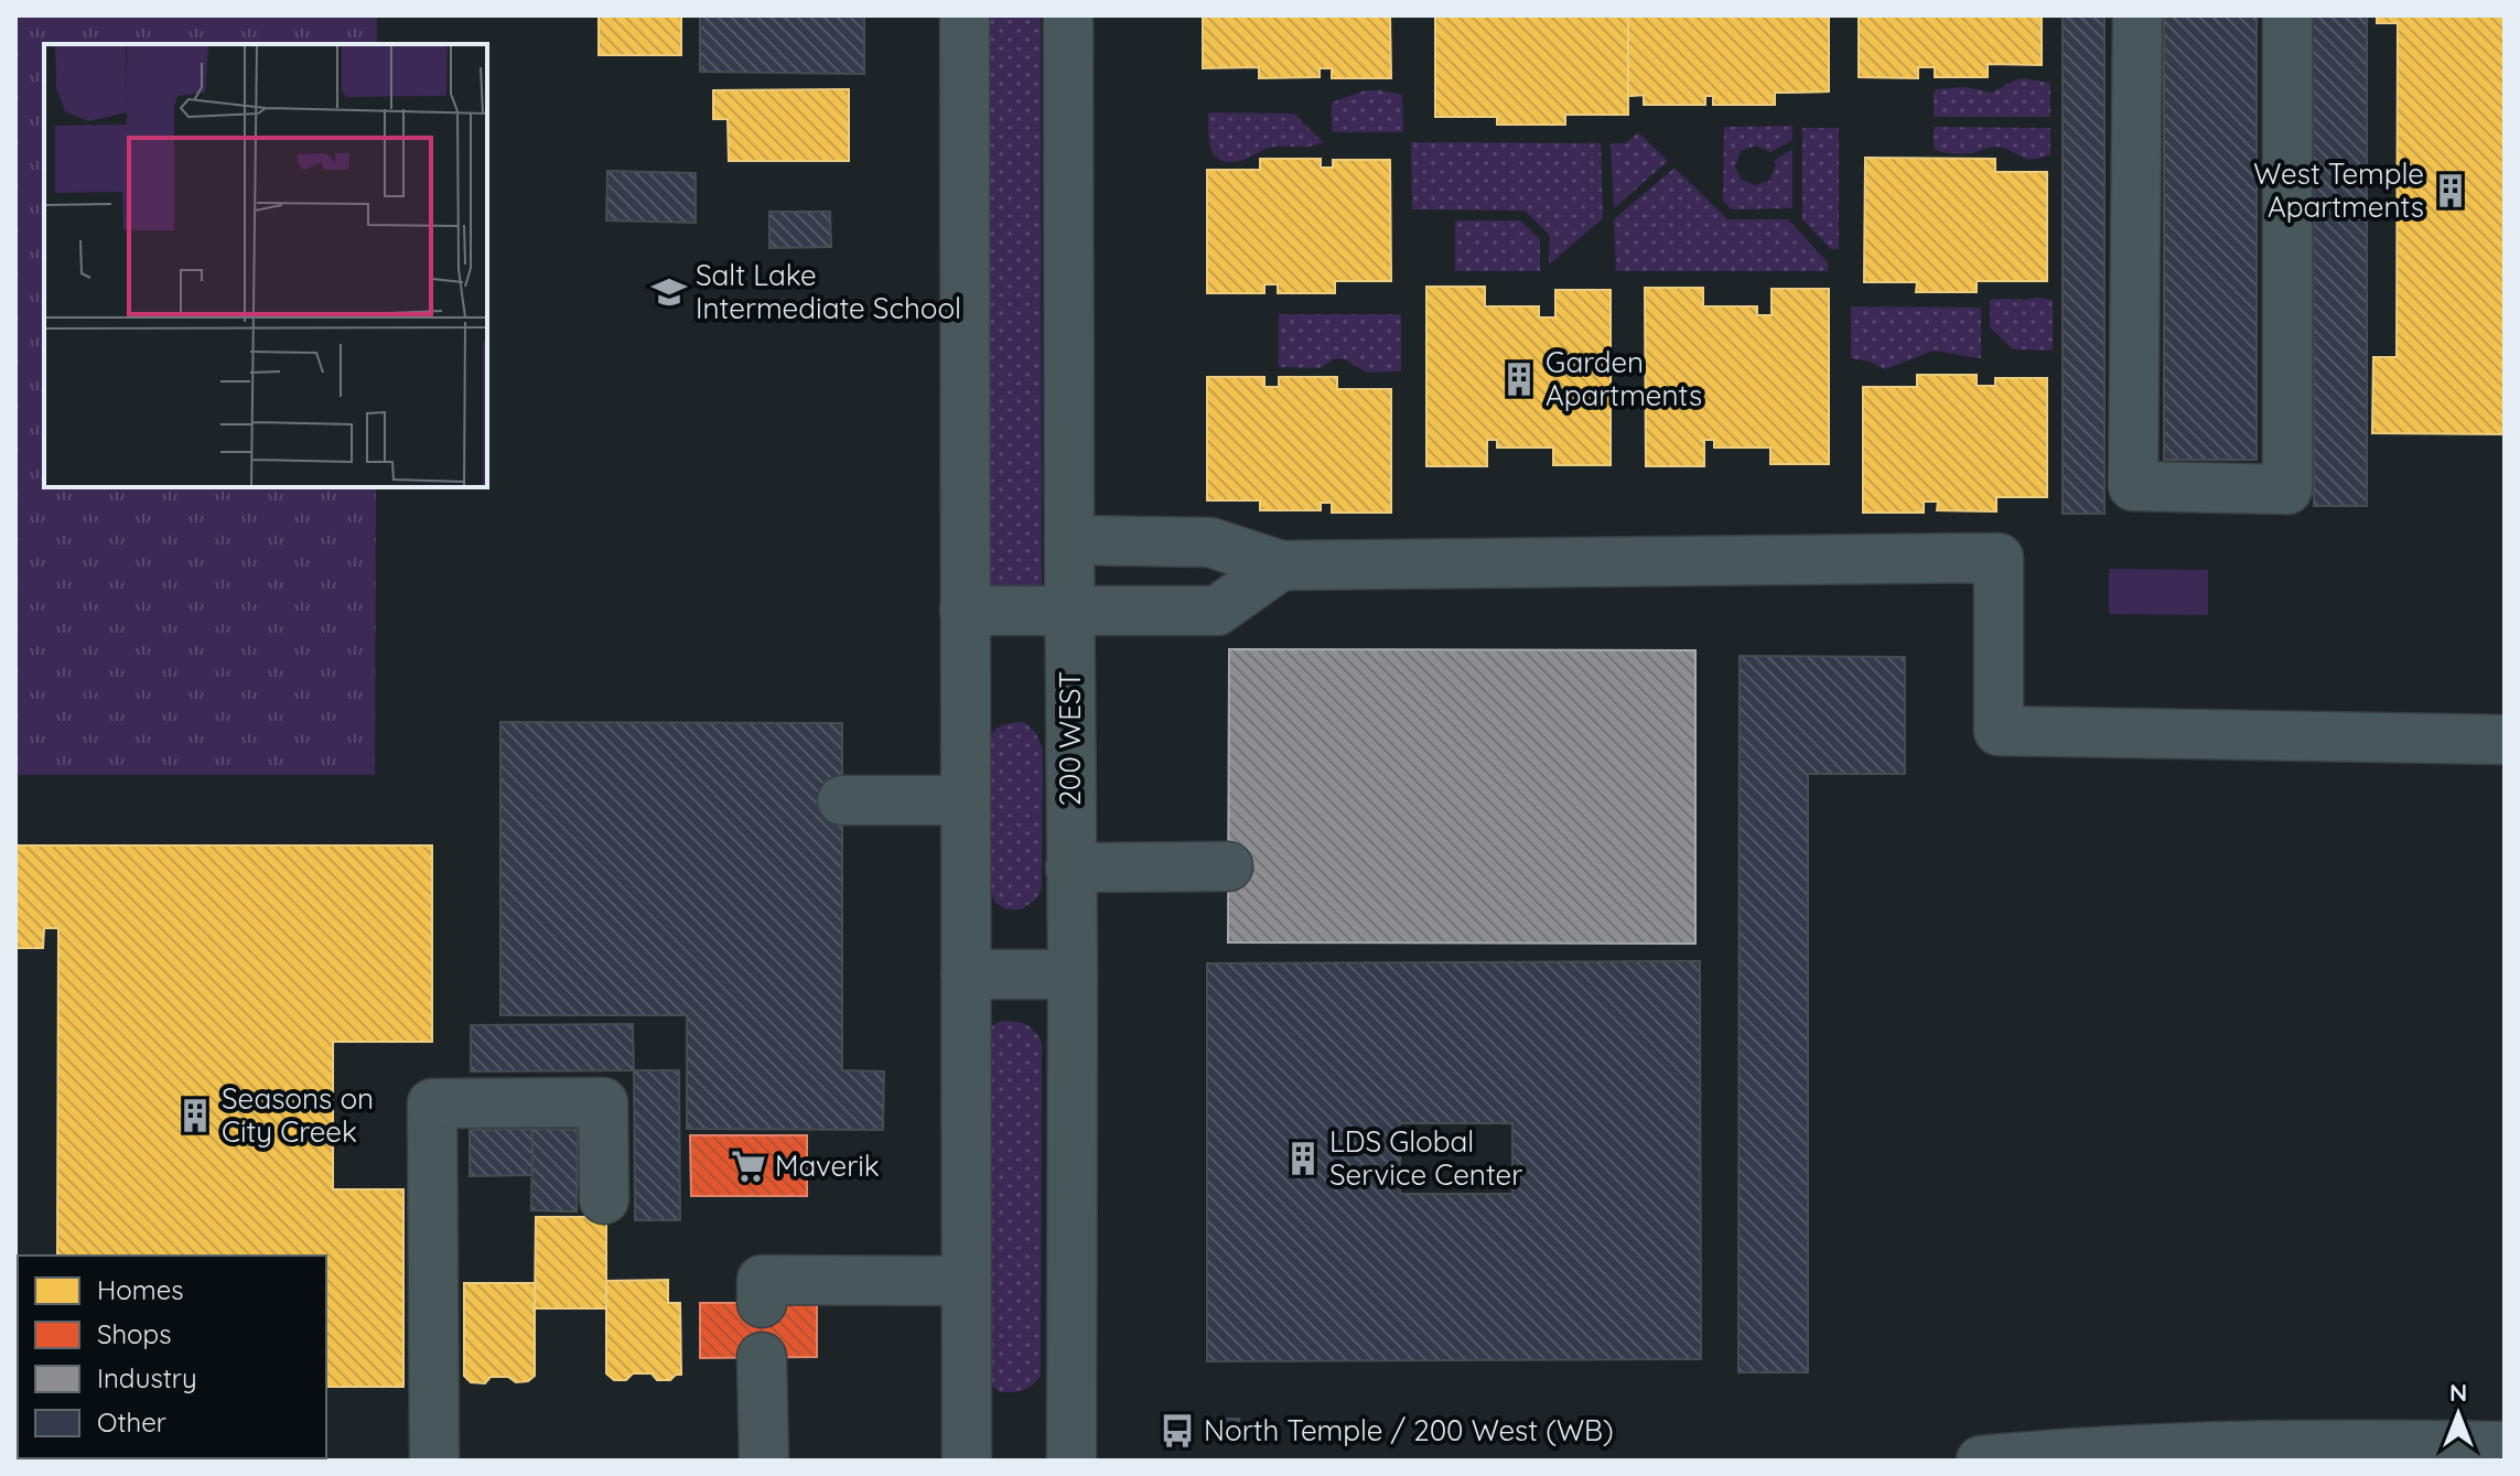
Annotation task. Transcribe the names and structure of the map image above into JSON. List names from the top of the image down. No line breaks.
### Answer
{"streets":{"street":["200 WEST"]},"places":{"building":["West Temple Apartments","Garden Apartments","Seasons on City Creek","LDS Global Service Center"],"school or university":["Salt Lake Intermediate School"],"supermarket":["Maverik"],"bus stop":["North Temple / 200 West (WB)"]},"legend":["Homes","Shops","Industry","Other"],"north":"top"}
